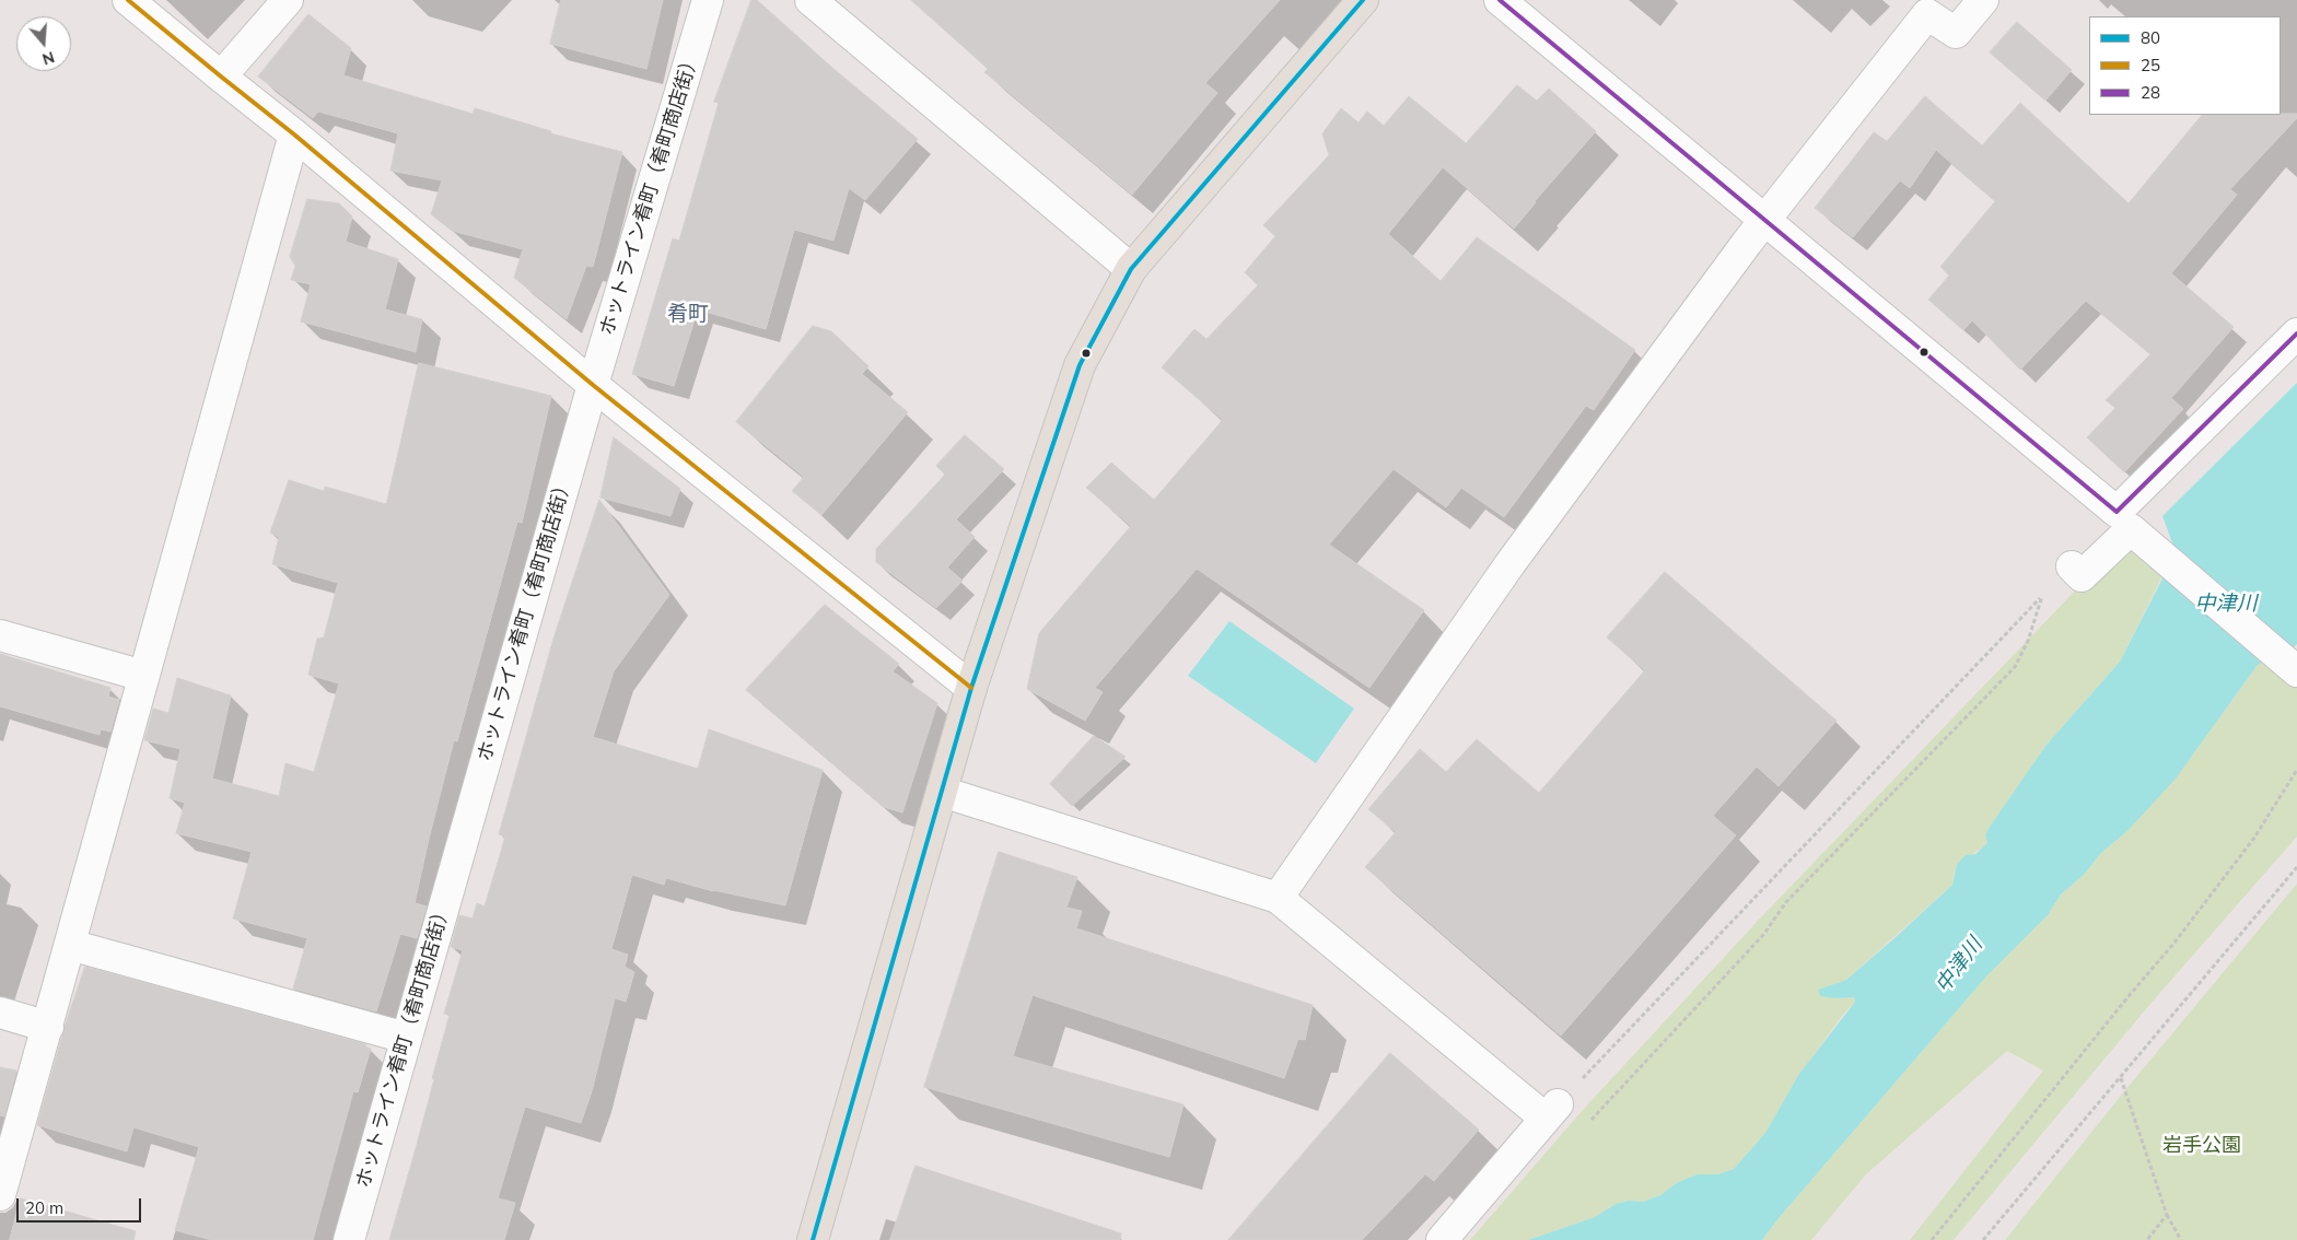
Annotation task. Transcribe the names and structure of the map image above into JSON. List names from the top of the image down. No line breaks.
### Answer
{"streets":{"street":["ホットライン肴町（肴町商店街）"]},"districts":["肴町"],"water":["中津川"],"parks":["岩手公園"],"lines":["transit line 80","transit line 25","transit line 28"],"legend":["80","25","28"],"scale_bar":"20 m","north":"bottom"}
